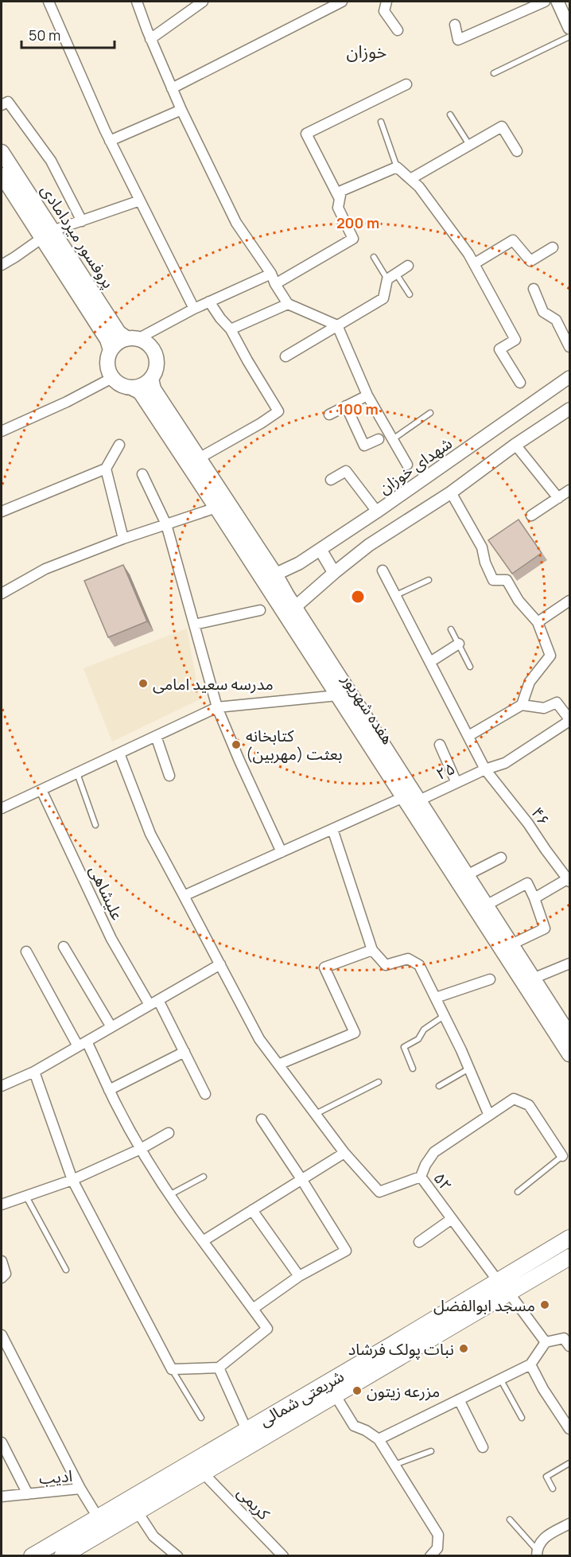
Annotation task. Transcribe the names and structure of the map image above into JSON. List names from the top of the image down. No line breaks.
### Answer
{"streets":{"main road":["پروفسور میردامادی","هفده شهریور","شریعتی شمالی"],"street":["شهدای خوزان","۲۵","۴۶","علیشاهی","۵۲","ادیب","کریمی"]},"crossings":[["پروفسور میردامادی","هفده شهریور"],["شهدای خوزان","هفده شهریور"],["هفده شهریور","۲۵"],["۲۵","۴۶"],["۵۲","شریعتی شمالی"],["شریعتی شمالی","ادیب"],["شریعتی شمالی","کریمی"]],"districts":["خوزان"],"places":["مدرسه سعید امامی","کتابخانه بعثت (مهربین)","مسجد ابوالفضل","نبات پولک فرشاد","مزرعه زیتون"],"scale_bar":"50 m","rings":["200 m","100 m"]}
